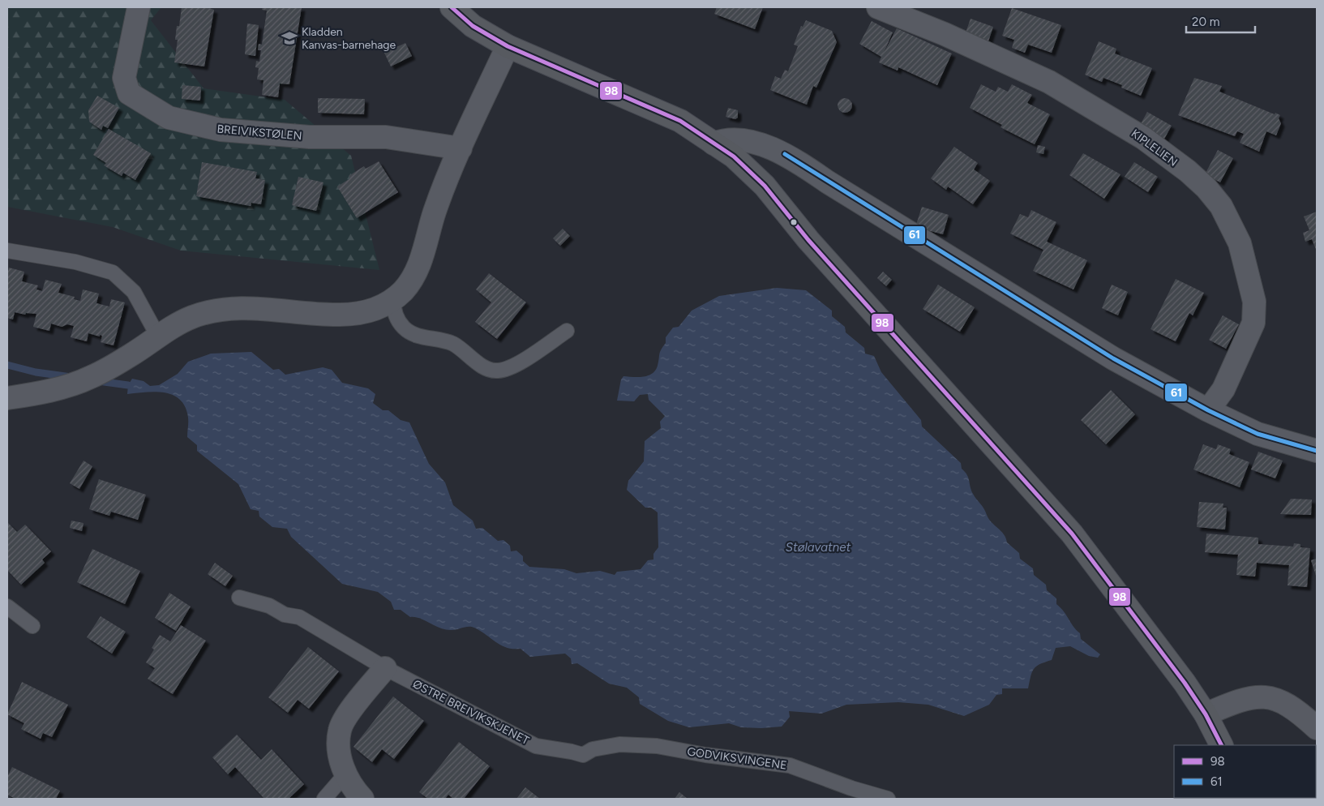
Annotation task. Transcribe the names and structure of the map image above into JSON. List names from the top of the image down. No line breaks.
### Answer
{"streets":{"street":["BREIVIKSTØLEN","KIPLELIEN"],"lane":["ØSTRE BREIVIKSKJENET","GODVIKSVINGENE"]},"crossings":[["ØSTRE BREIVIKSKJENET","GODVIKSVINGENE"]],"water":["Stølavatnet"],"places":{"school or university":["Kladden Kanvas-barnehage"]},"lines":["transit line 98","transit line 61"],"legend":["98","61"],"scale_bar":"20 m"}
